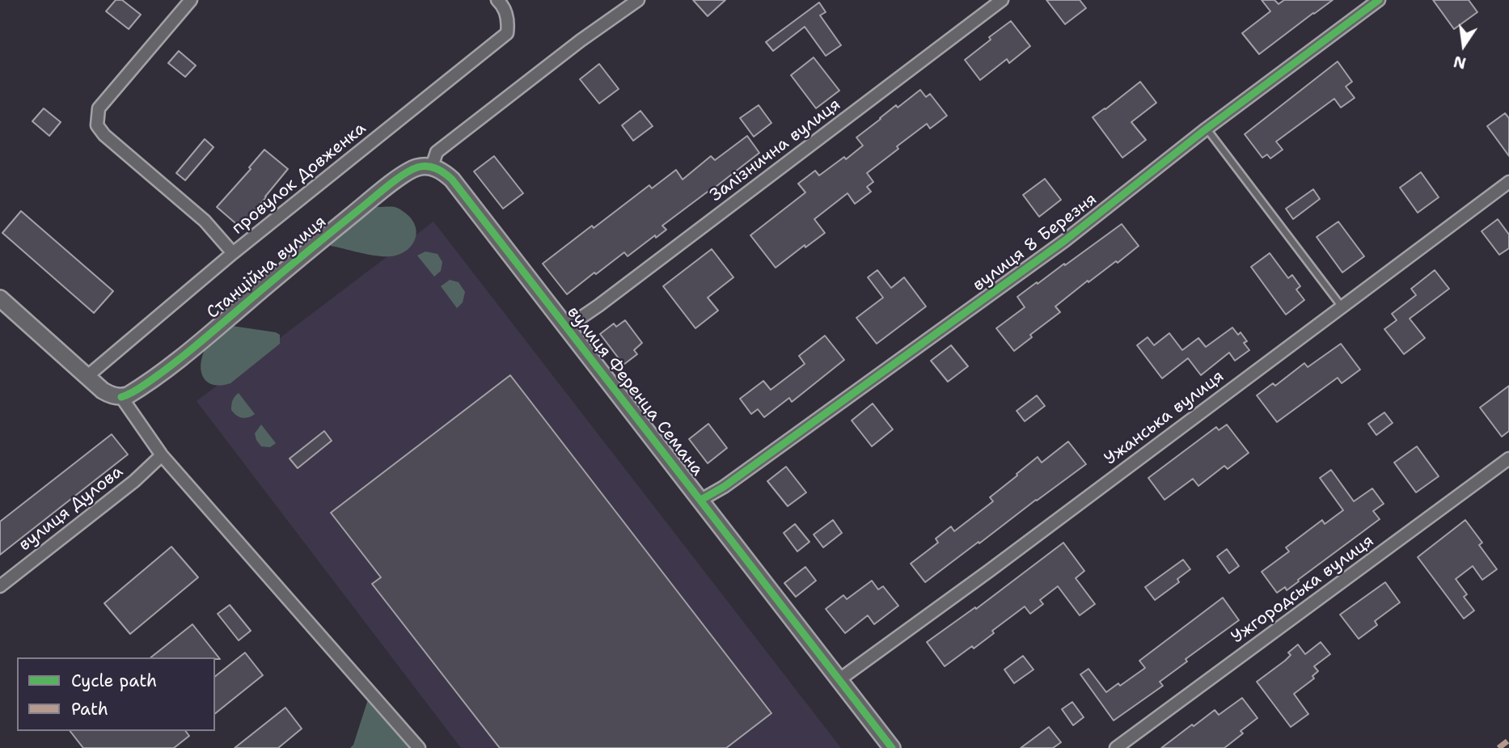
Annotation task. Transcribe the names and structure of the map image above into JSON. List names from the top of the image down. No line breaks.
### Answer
{"streets":{"street":["Залізнична вулиця","провулок Довженка","вулиця 8 Березня","Станційна вулиця","вулиця Ференца Семана","Ужанська вулиця","вулиця Дулова","Ужгородська вулиця"]},"crossings":[["Залізнична вулиця","вулиця Ференца Семана"],["вулиця 8 Березня","вулиця Ференца Семана"],["Станційна вулиця","вулиця Ференца Семана"],["вулиця Ференца Семана","Ужанська вулиця"]],"legend":["Cycle path","Path"],"north":"bottom"}
